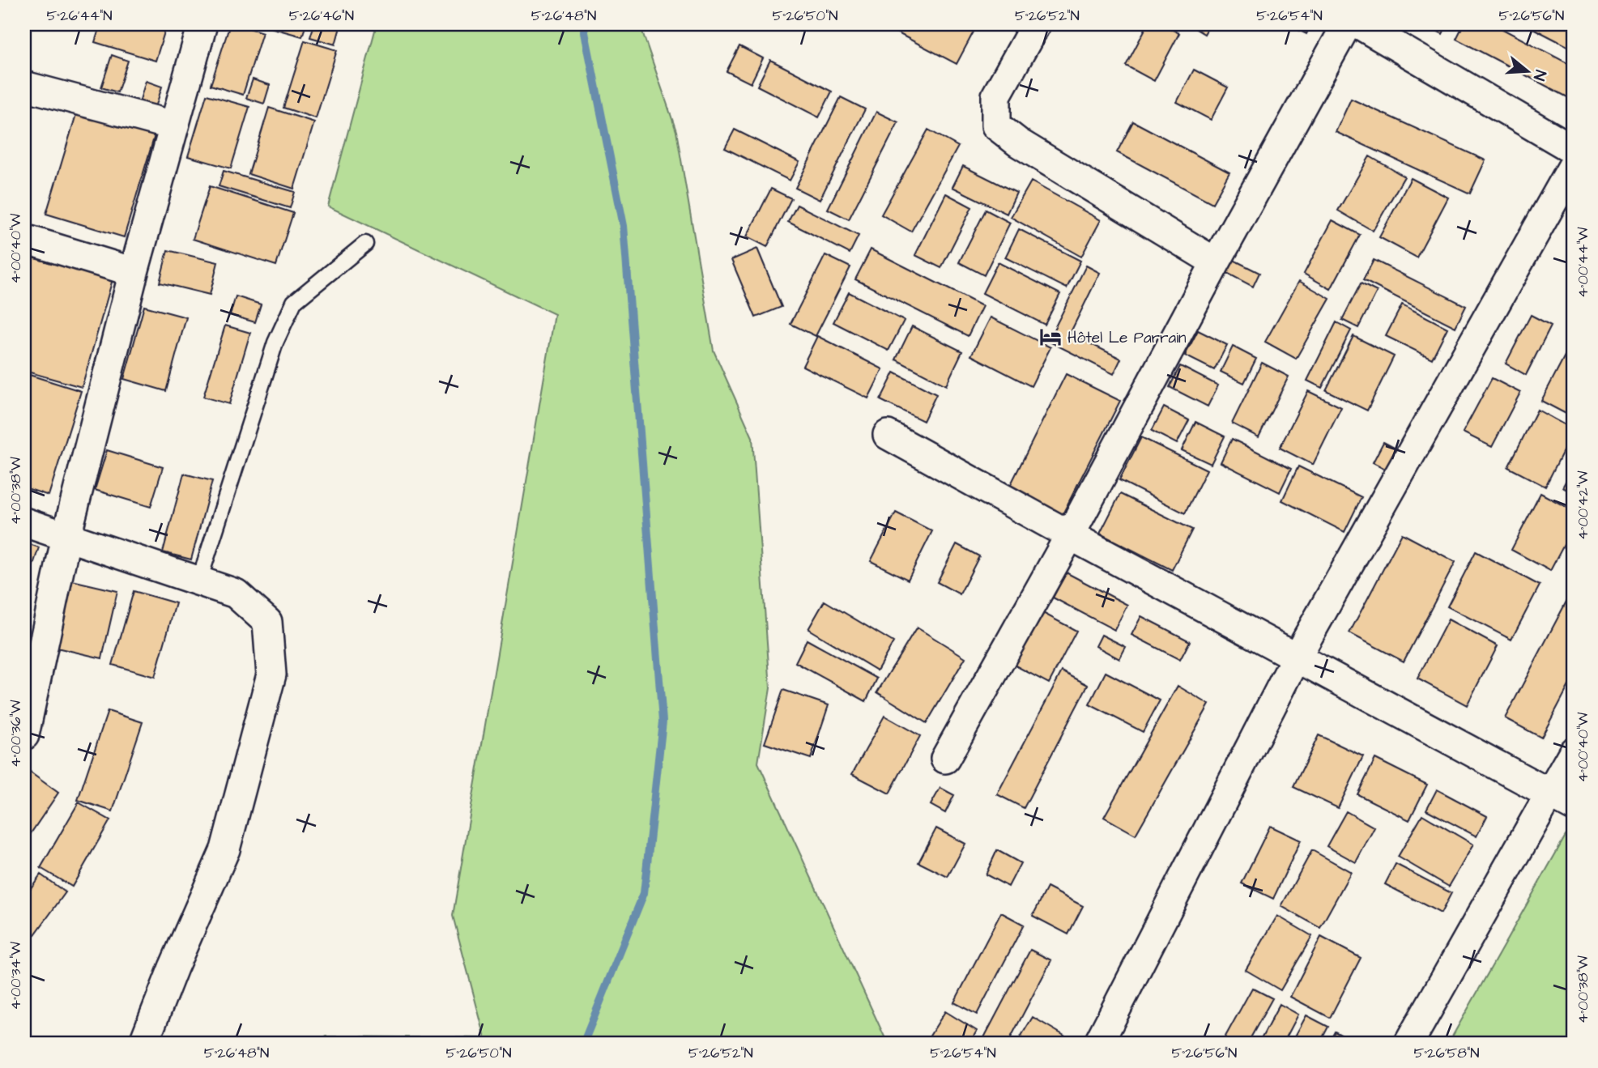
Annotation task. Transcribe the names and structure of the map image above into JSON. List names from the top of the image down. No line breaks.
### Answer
{"places":{"hotel":["Hôtel Le Parrain"]},"north":"right","coordinates":["5°26'44\"N","5°26'46\"N","5°26'48\"N","5°26'50\"N","5°26'52\"N","5°26'54\"N","5°26'56\"N","4°00'40\"W","4°00'44\"W","4°00'38\"W","4°00'42\"W","4°00'36\"W","4°00'34\"W","5°26'58\"N"]}
